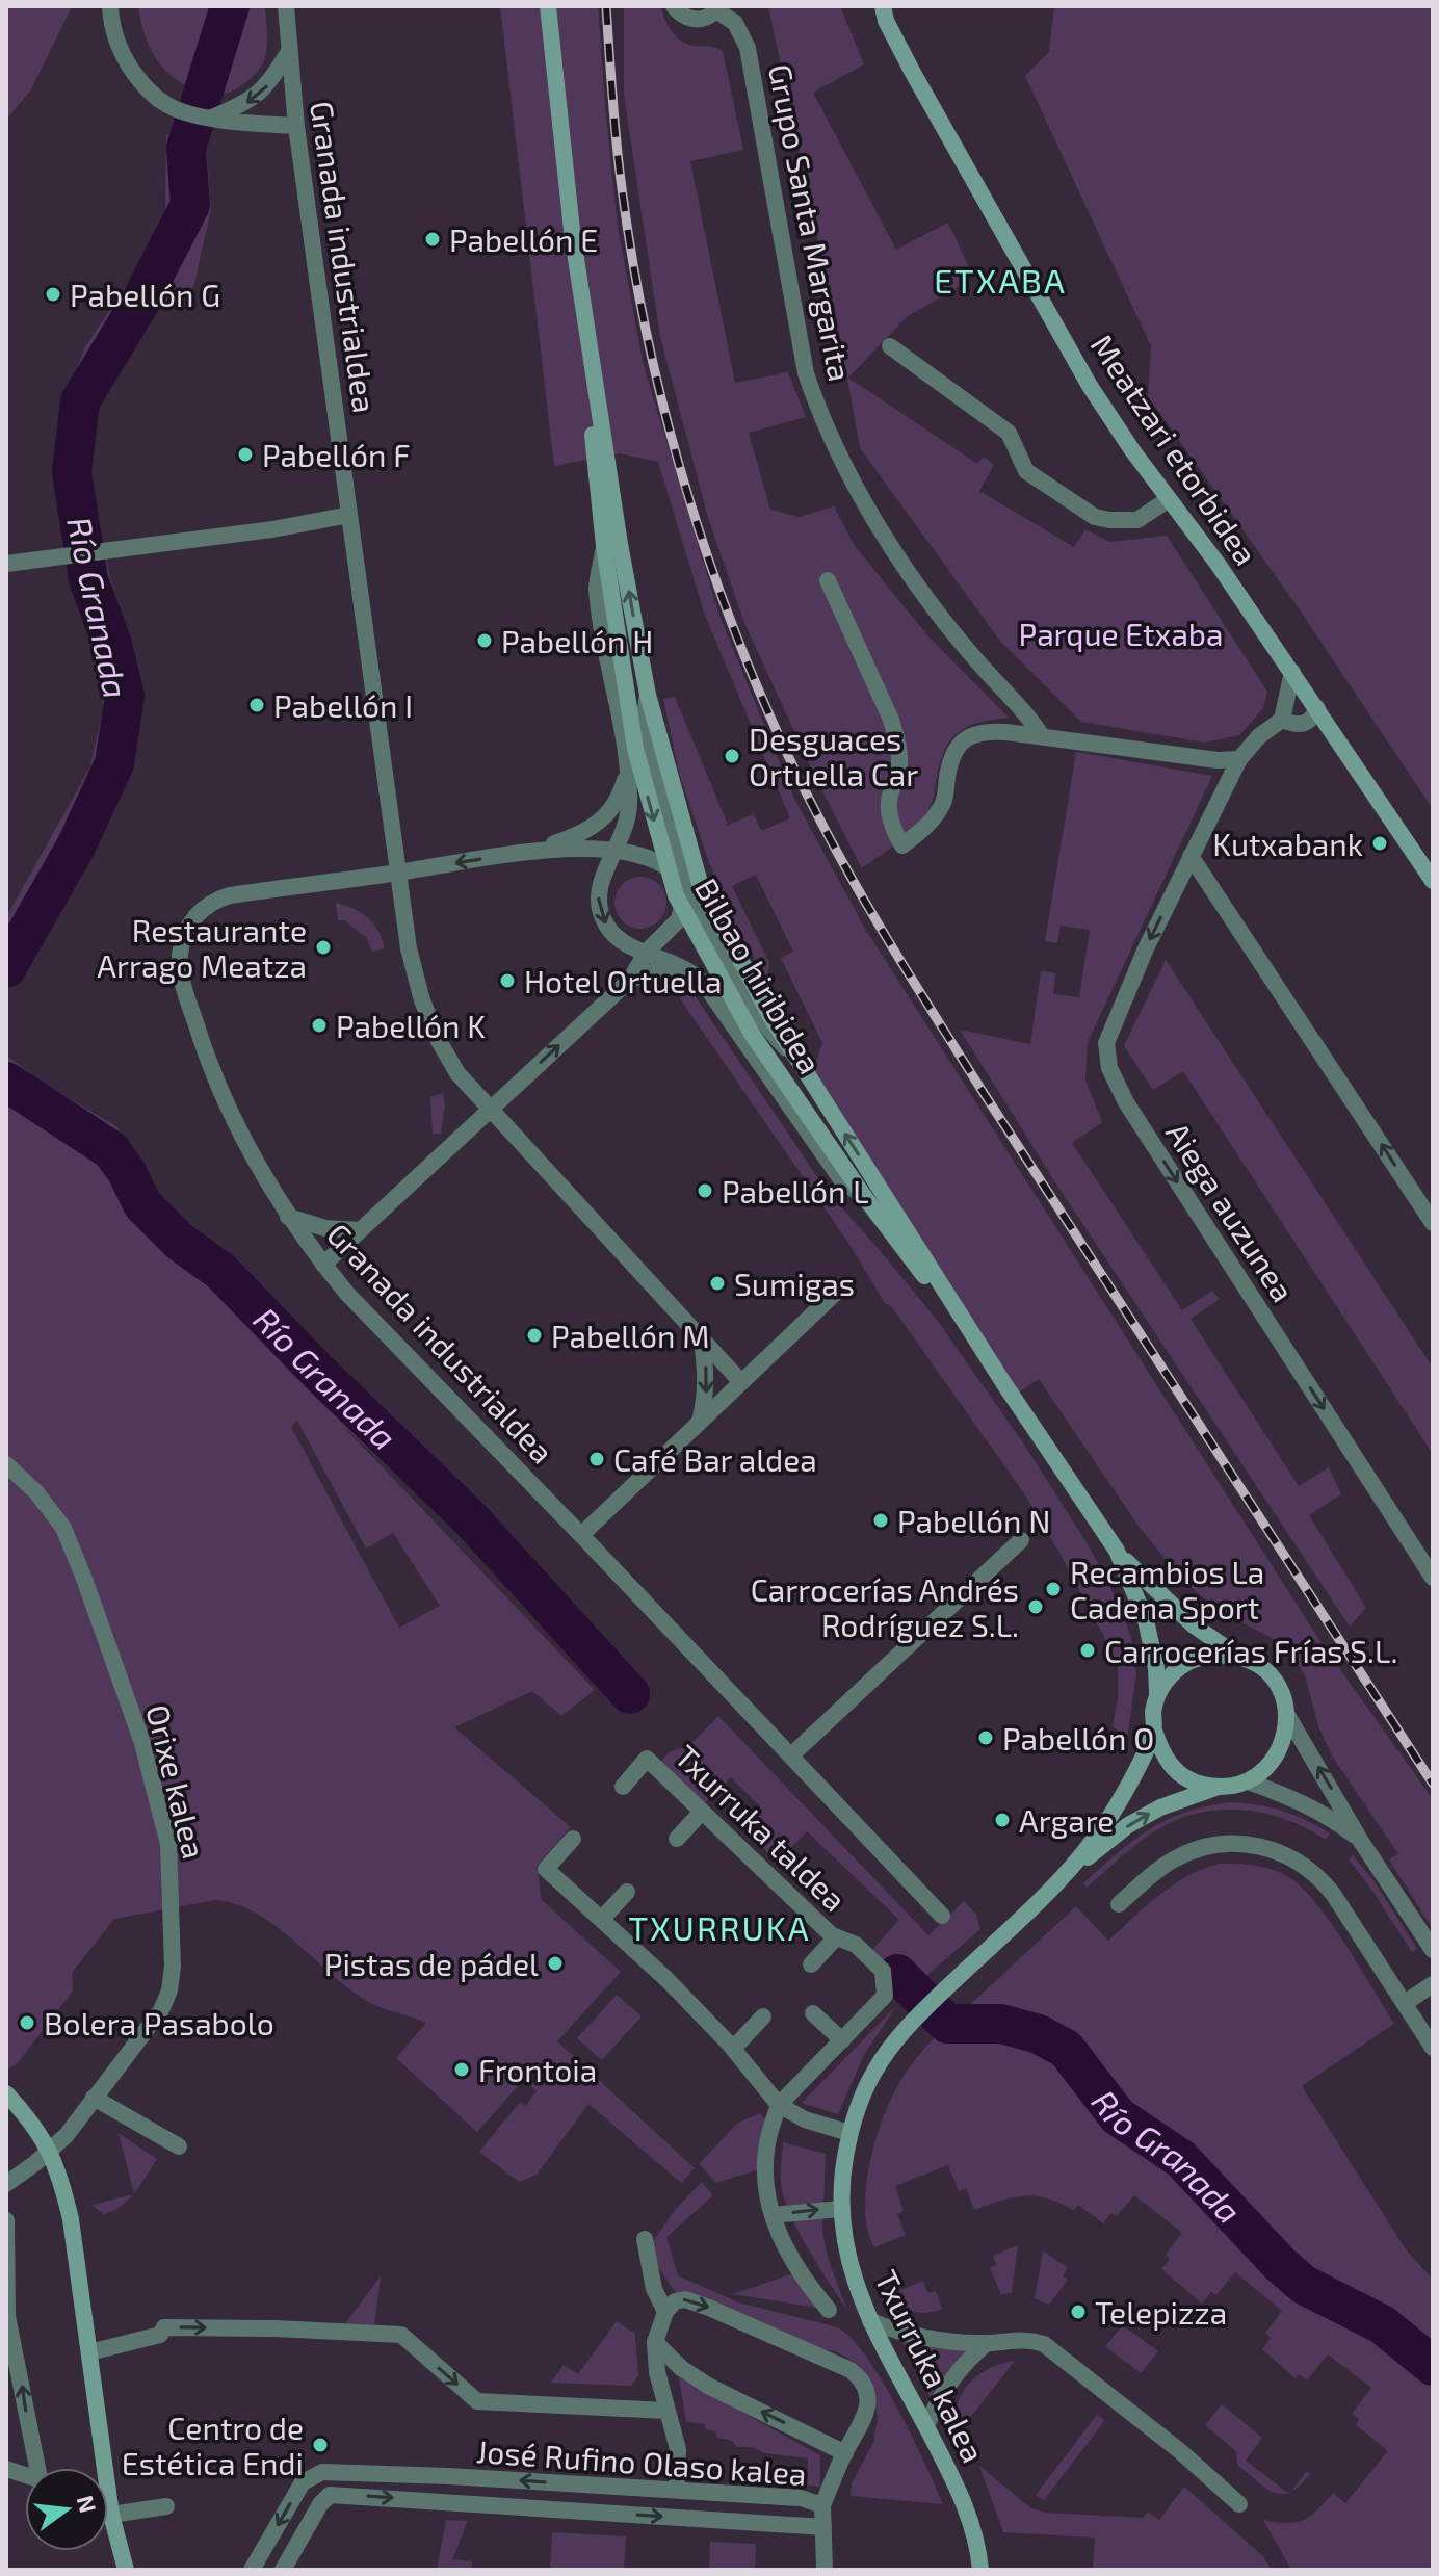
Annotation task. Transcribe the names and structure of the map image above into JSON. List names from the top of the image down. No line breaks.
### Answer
{"streets":{"street":["Grupo Santa Margarita","Granada industrialdea","Meatzari etorbidea","Bilbao hiribidea","Aiega auzunea","Orixe kalea","Txurruka taldea","Txurruka kalea","José Rufino Olaso kalea"]},"crossings":[["Grupo Santa Margarita","Meatzari etorbidea"],["Meatzari etorbidea","Aiega auzunea"]],"one_way":["Aiega auzunea"],"districts":["ETXABA","TXURRUKA"],"water":["Río Granada"],"parks":["Parque Etxaba"],"places":["Pabellón E","Pabellón G","Pabellón F","Pabellón H","Pabellón I","Desguaces Ortuella Car","Kutxabank","Restaurante Arrago Meatza","Hotel Ortuella","Pabellón K","Pabellón L","Sumigas","Pabellón M","Café Bar aldea","Pabellón N","Recambios La Cadena Sport","Carrocerías Andrés Rodríguez S.L.","Carrocerías Frías S.L.","Pabellón O","Argare","Pistas de pádel","Bolera Pasabolo","Frontoia","Telepizza","Centro de Estética Endi"],"north":"right"}
